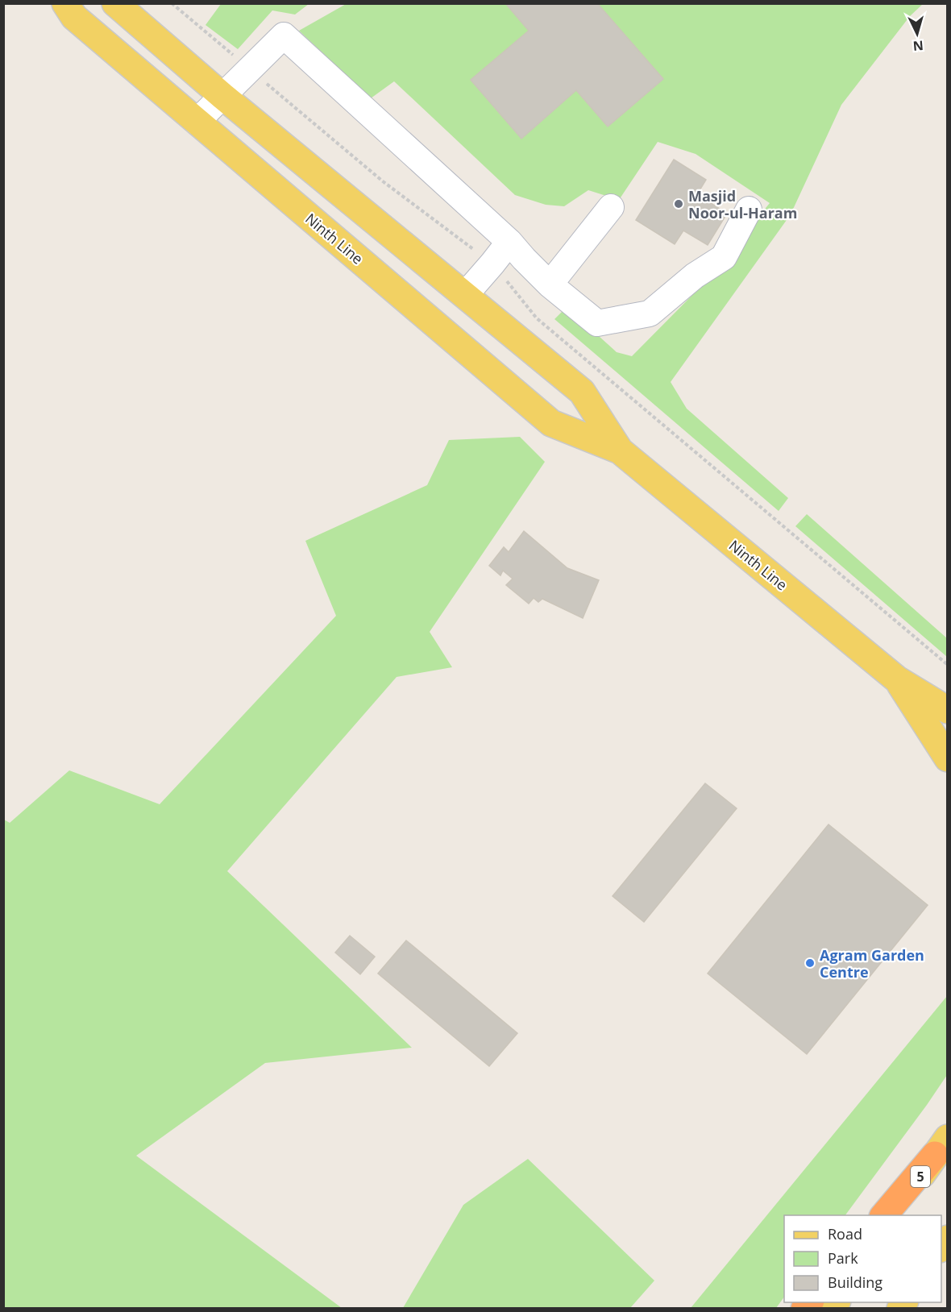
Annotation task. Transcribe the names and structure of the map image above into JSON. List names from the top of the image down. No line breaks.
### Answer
{"streets":{"main road":["Ninth Line","5"]},"places":["Masjid Noor-ul-Haram","Agram Garden Centre"],"legend":["Road","Park","Building"],"north":"bottom"}
